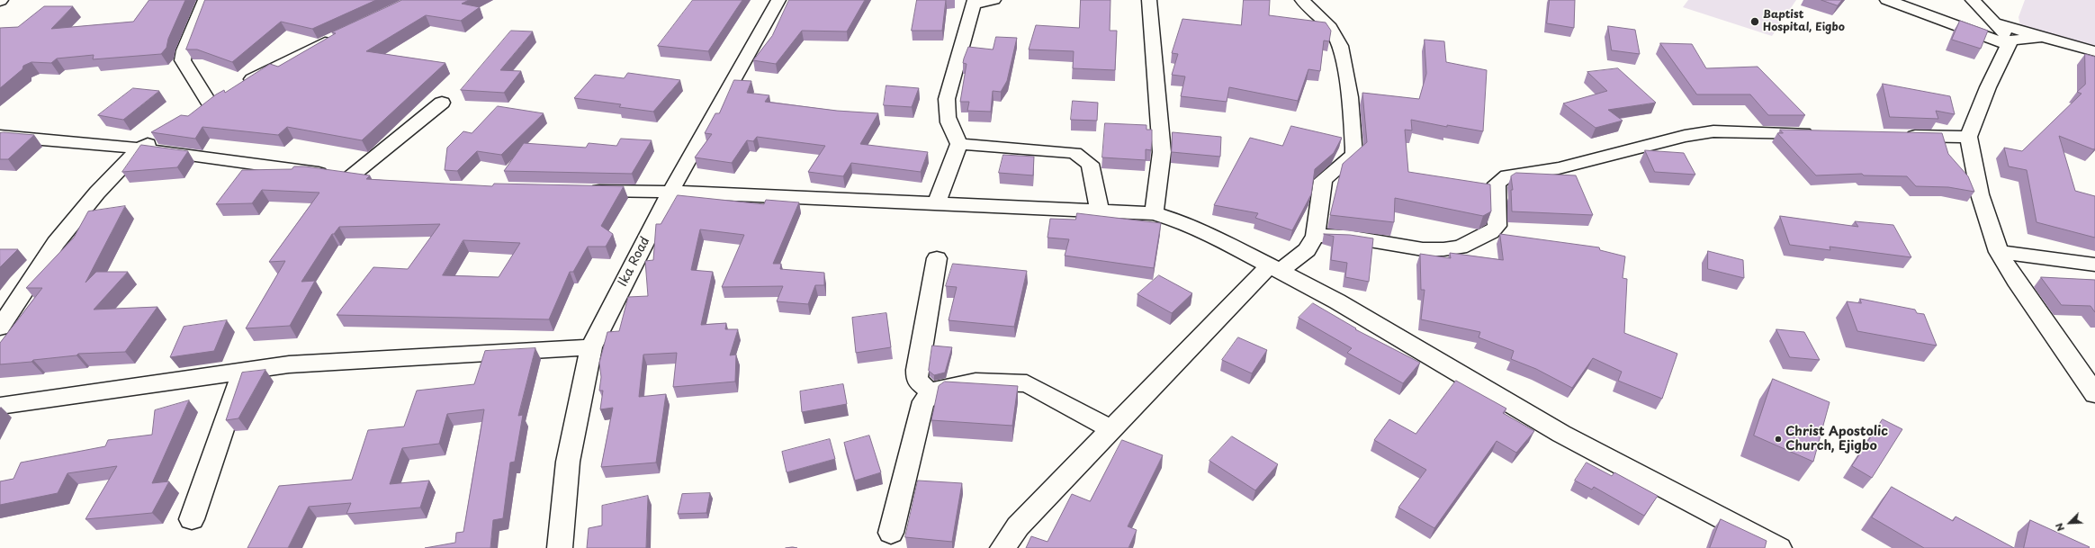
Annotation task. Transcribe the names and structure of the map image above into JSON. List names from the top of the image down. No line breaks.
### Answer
{"streets":{"street":["Ika Road"]},"places":["Baptist Hospital, Eigbo","Christ Apostolic Church, Ejigbo"],"north":"bottom left"}
